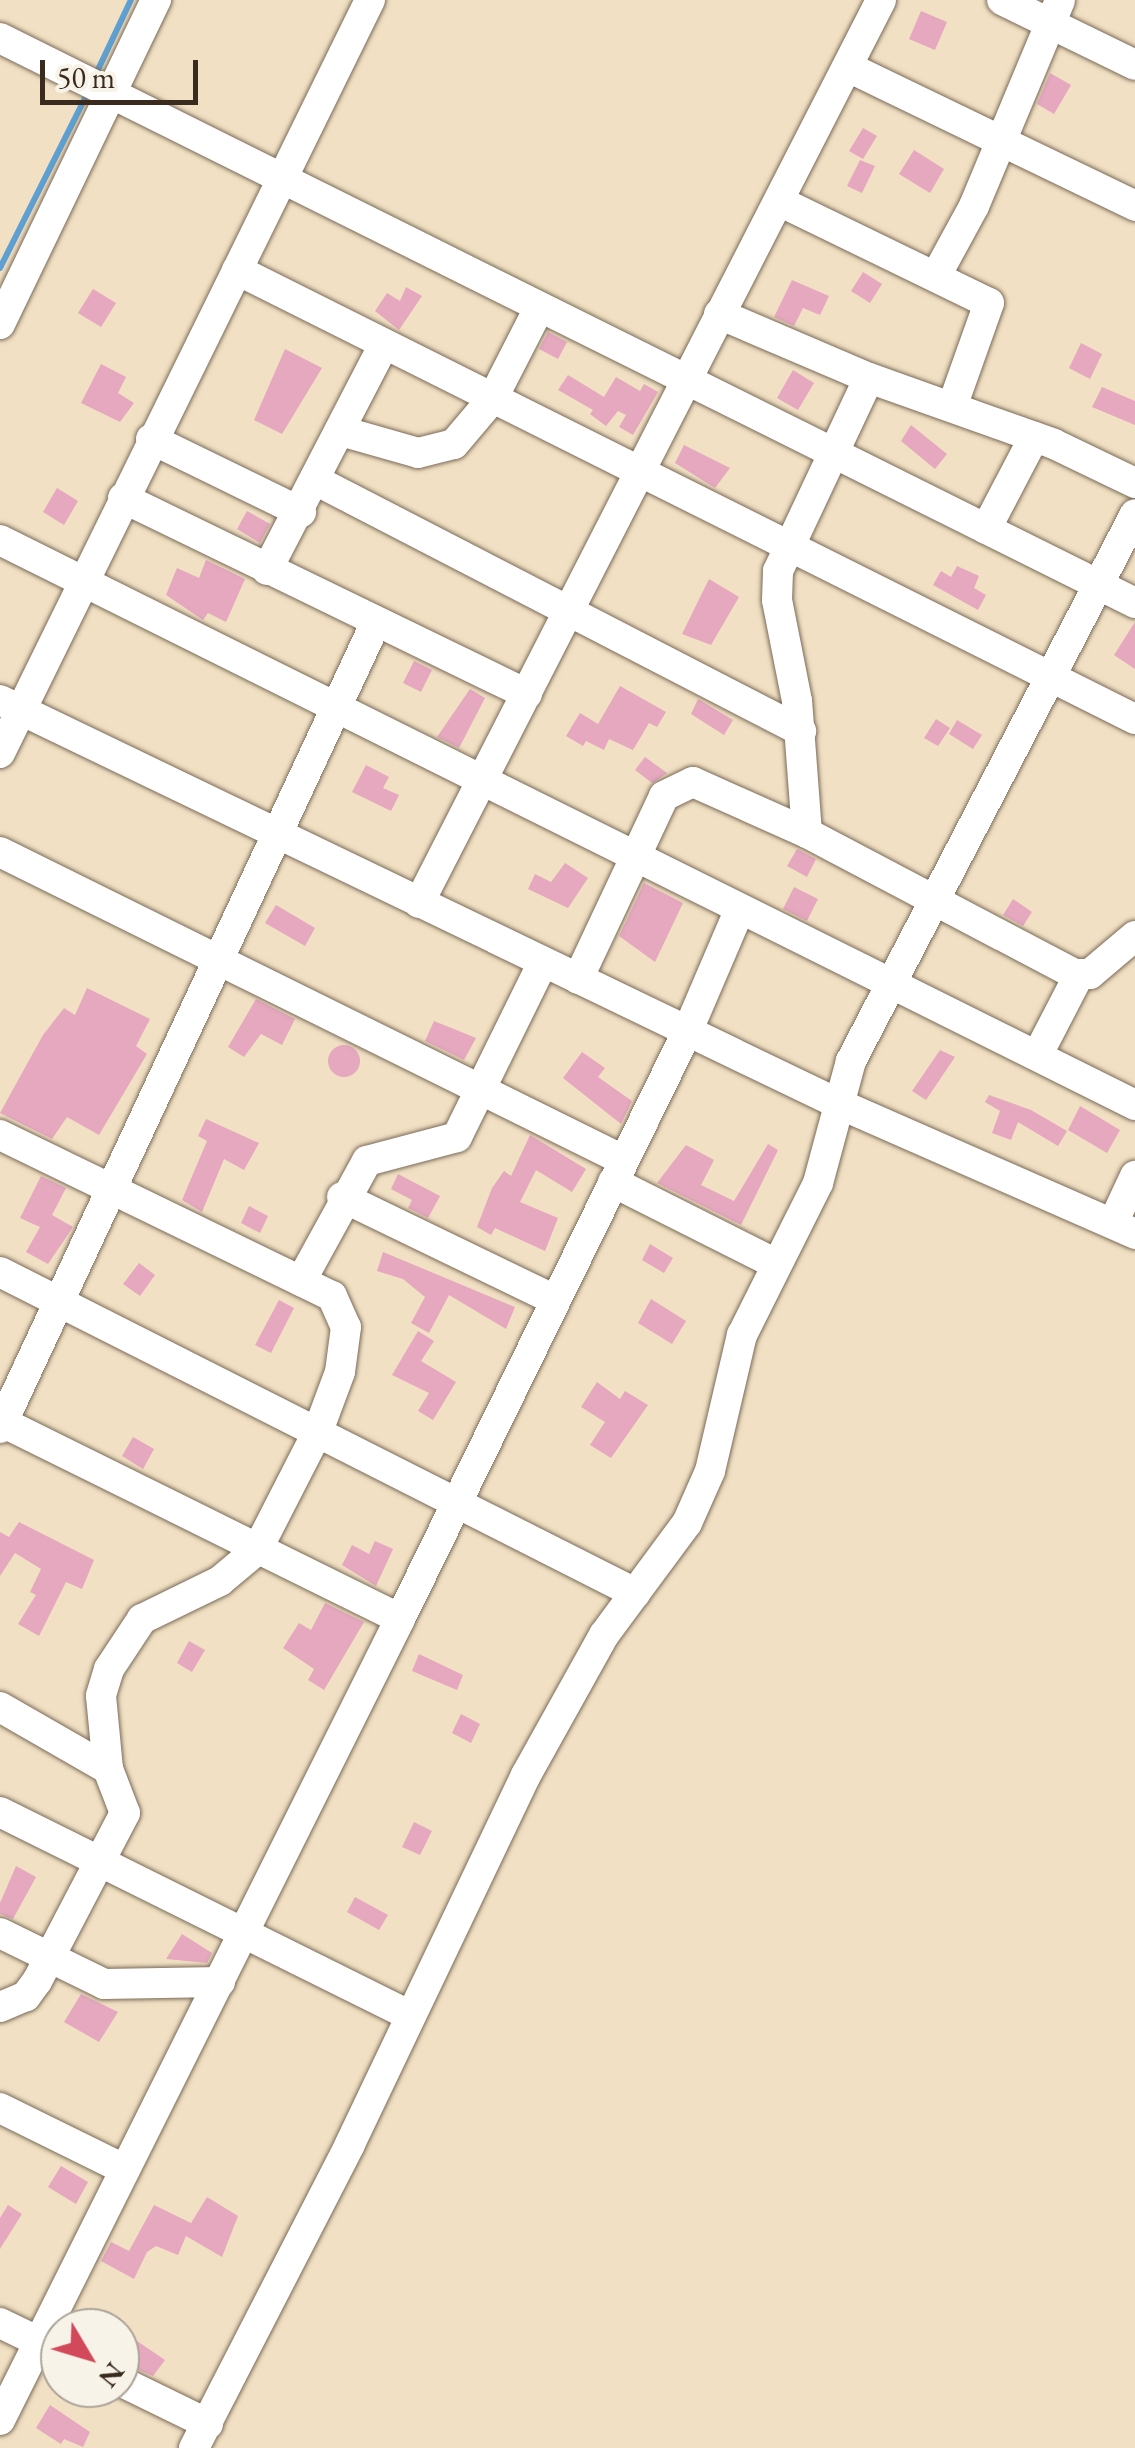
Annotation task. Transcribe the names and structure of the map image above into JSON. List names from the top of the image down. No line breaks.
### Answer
{"scale_bar":"50 m","north":"bottom right"}
